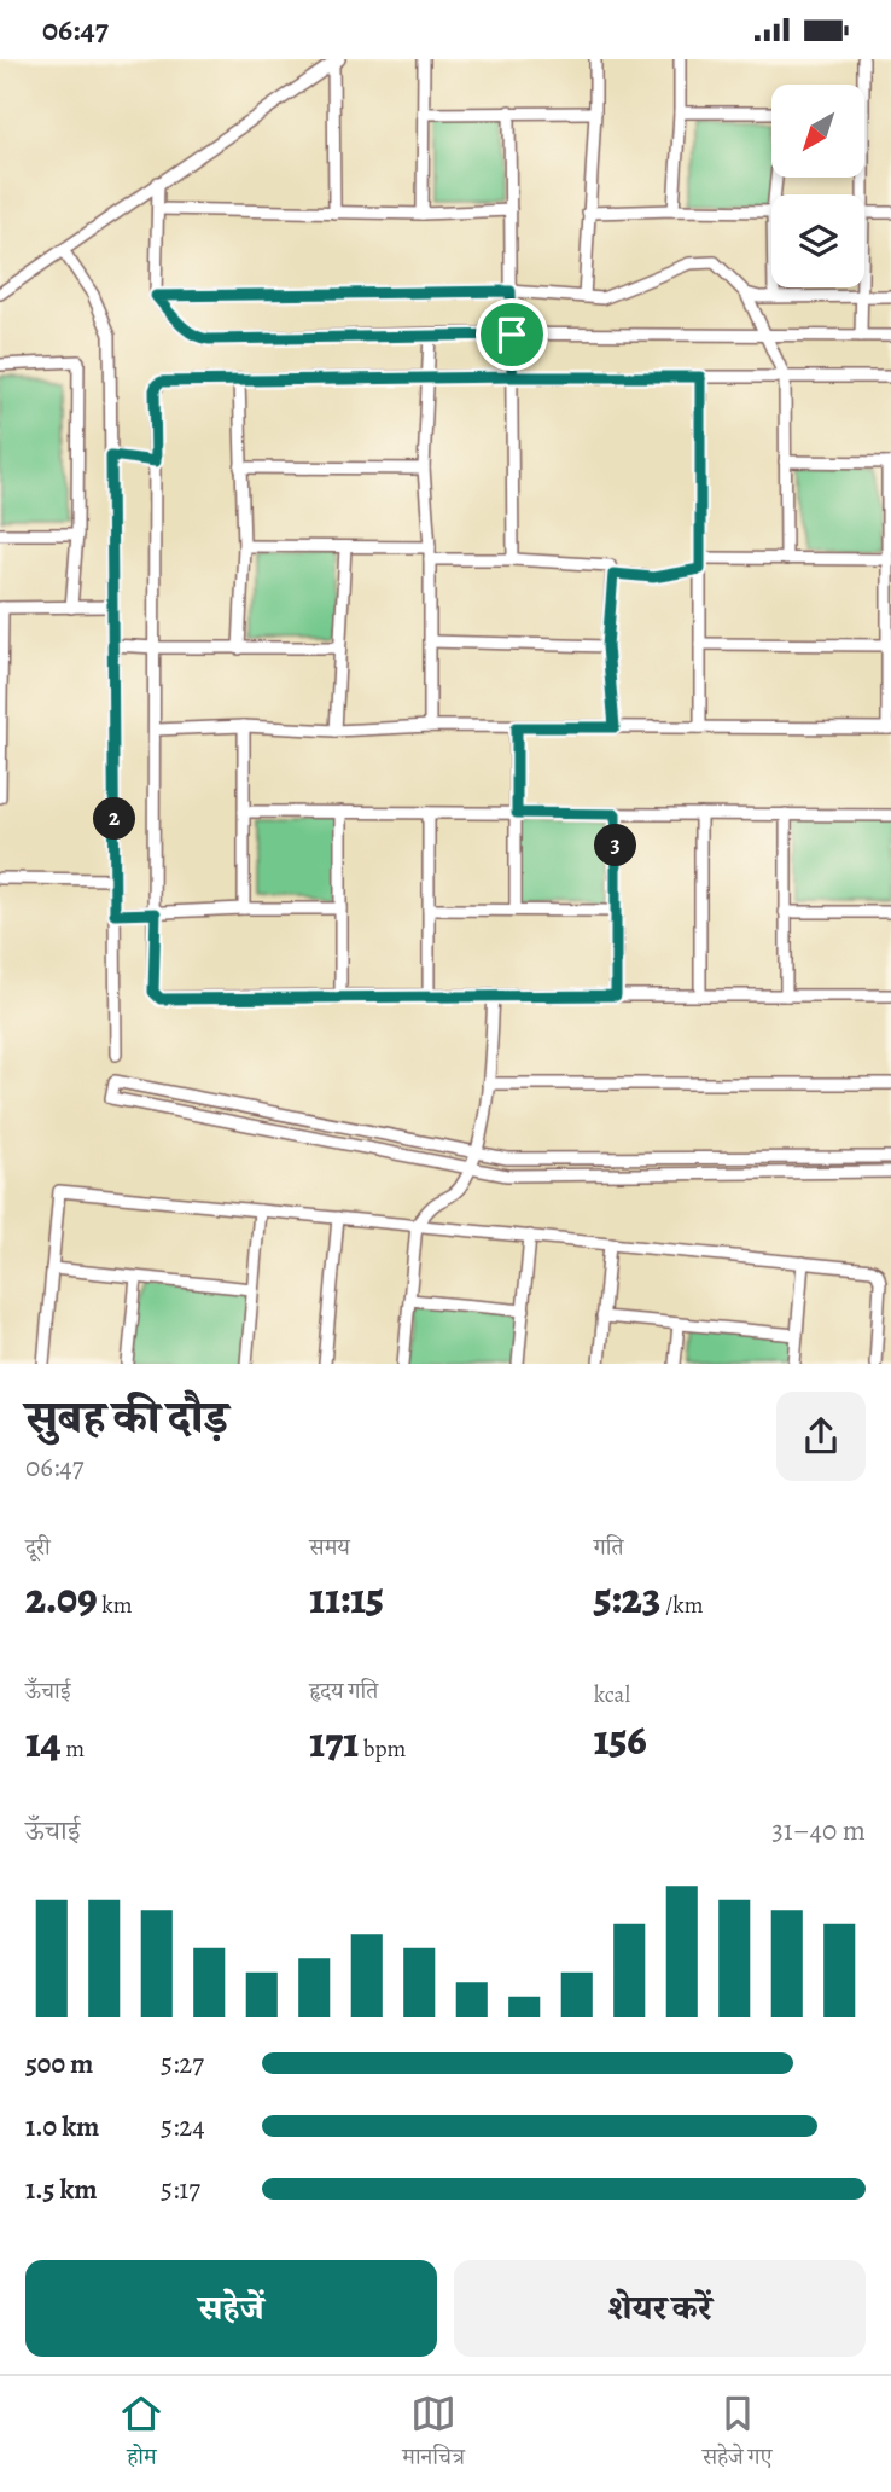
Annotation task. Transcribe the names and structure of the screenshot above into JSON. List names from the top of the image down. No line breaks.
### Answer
{"north":"bottom left","page":{"status":"06:47","pins":["2","3"],"heading":["सुबह की दौड़","06:47"],"stats":[["दूरी","2.09 km"],["समय","11:15"],["गति","5:23 /km"],["ऊँचाई","14 m"],["हृदय गति","171 bpm"],["kcal","156"]],"chart":["ऊँचाई","31–40 m"],"list":[{"name":"500 m","note":"5:27"},{"name":"1.0 km","note":"5:24"},{"name":"1.5 km","note":"5:17"}],"buttons":["सहेजें","शेयर करें"],"tabs":["होम","मानचित्र","सहेजे गए"]}}
